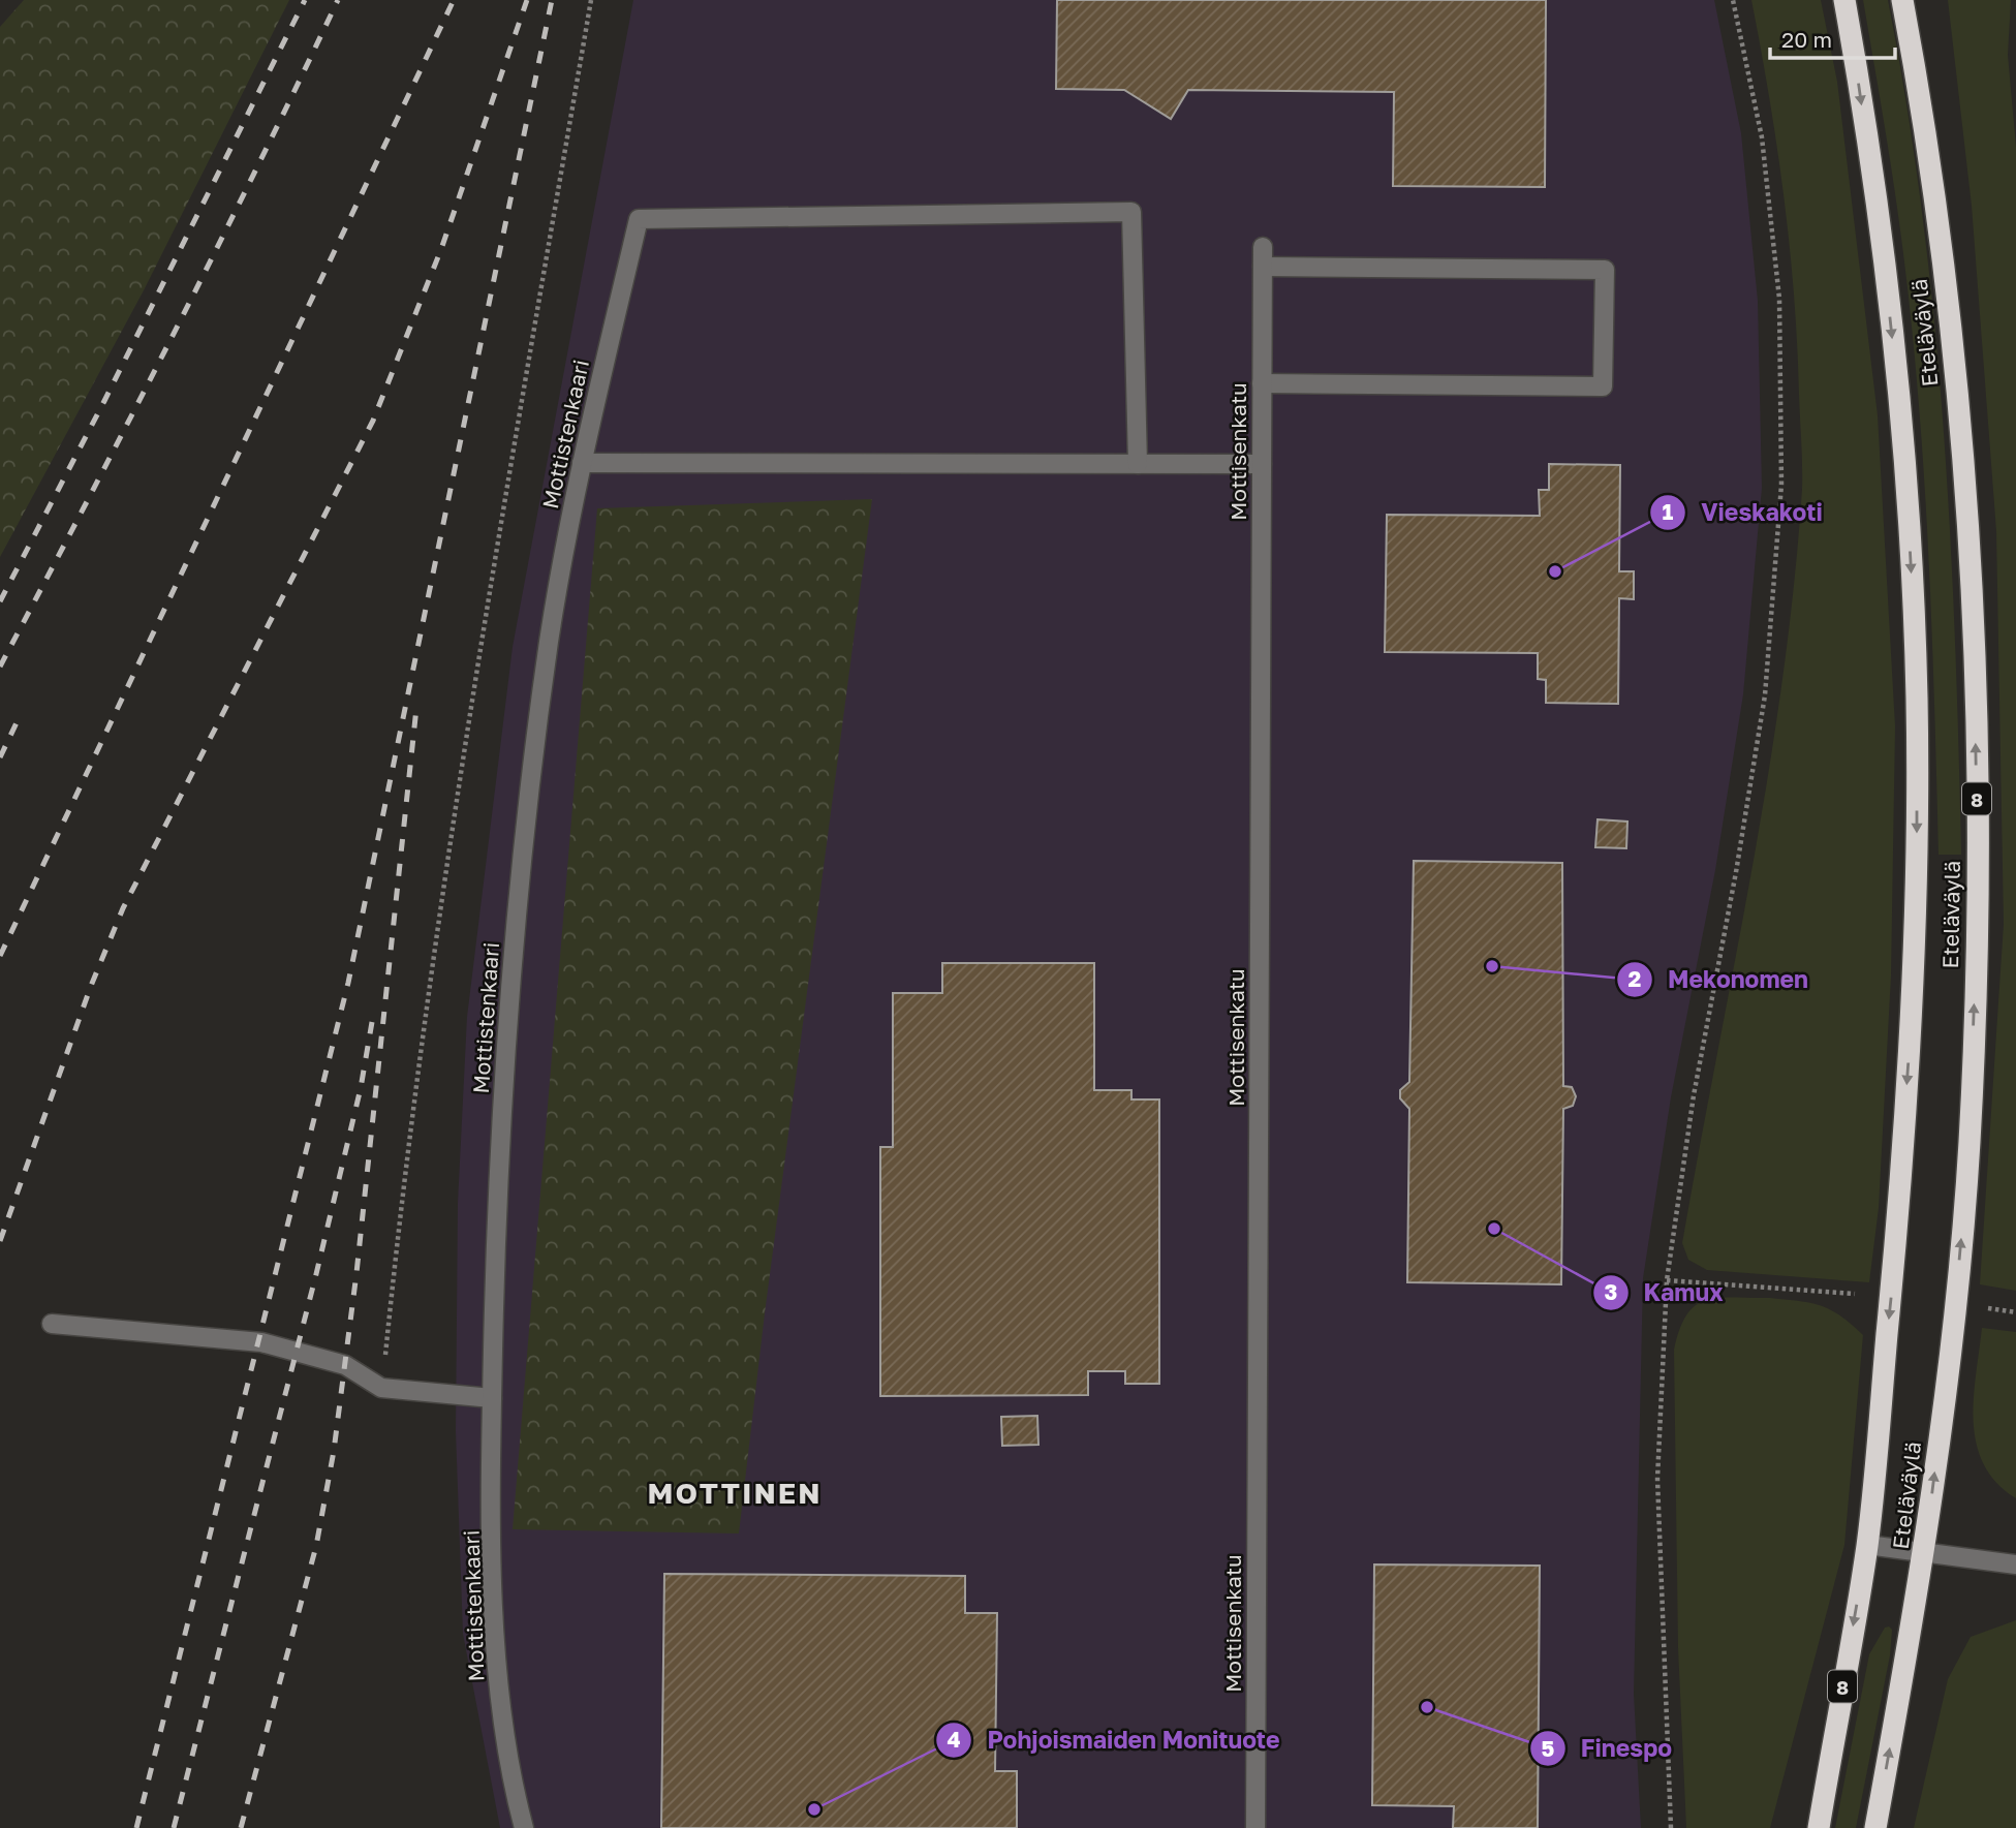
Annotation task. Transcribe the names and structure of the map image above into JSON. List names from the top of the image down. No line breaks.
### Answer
{"streets":{"highway":["Eteläväylä","8"],"street":["Mottistenkaari","Mottisenkatu"]},"districts":["MOTTINEN"],"places":["Vieskakoti","Mekonomen","Kamux","Finespo","Pohjoismaiden Monituote"],"scale_bar":"20 m"}
